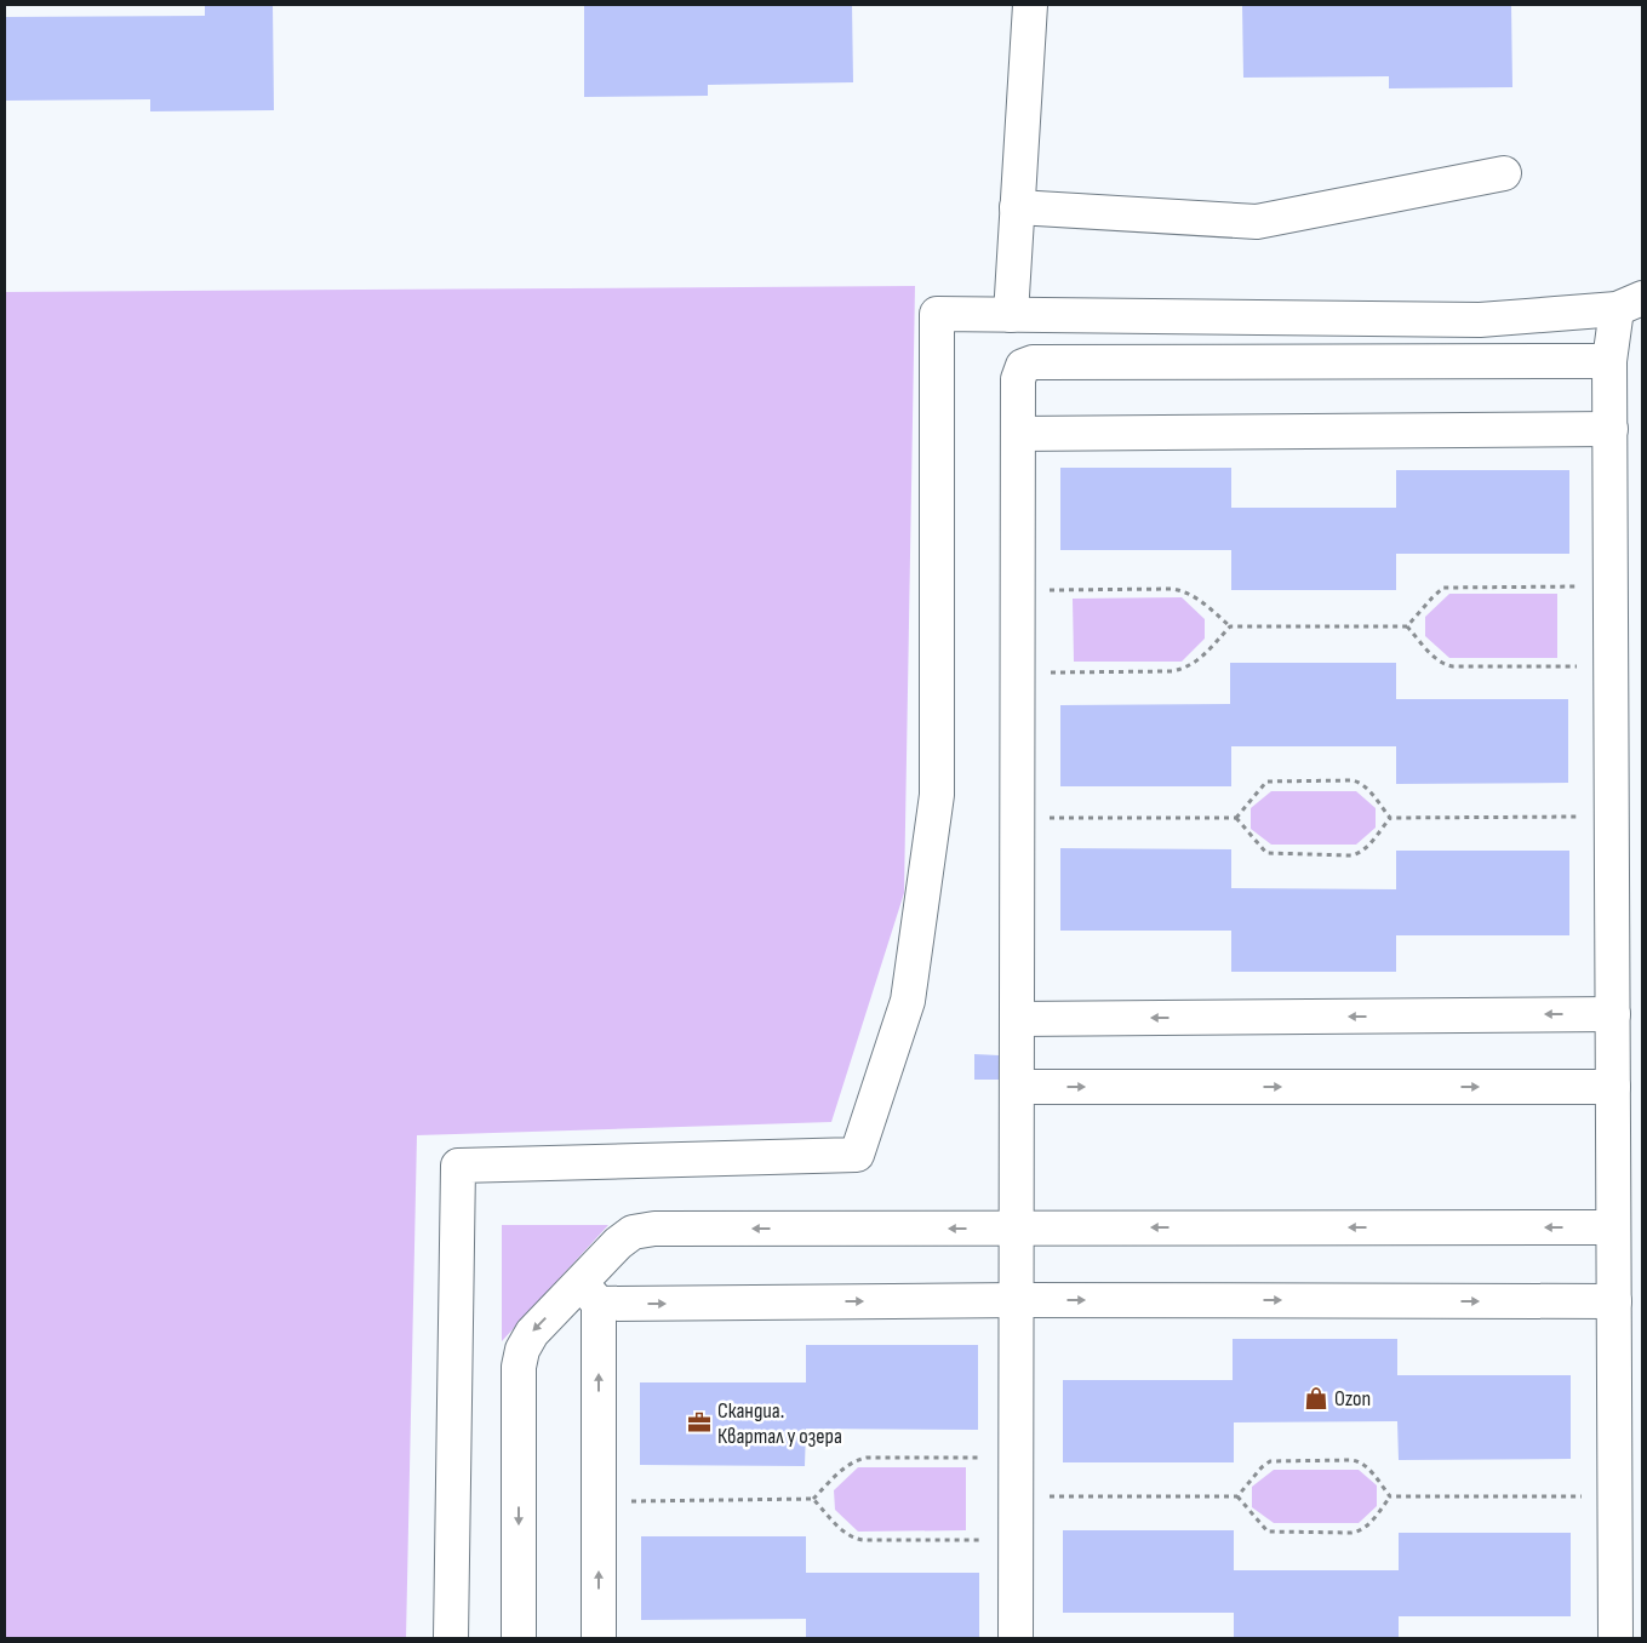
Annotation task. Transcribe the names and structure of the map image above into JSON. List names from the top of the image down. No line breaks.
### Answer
{"places":{"shop":["Ozon"],"office":["Скандиа. Квартал у озера"]}}
